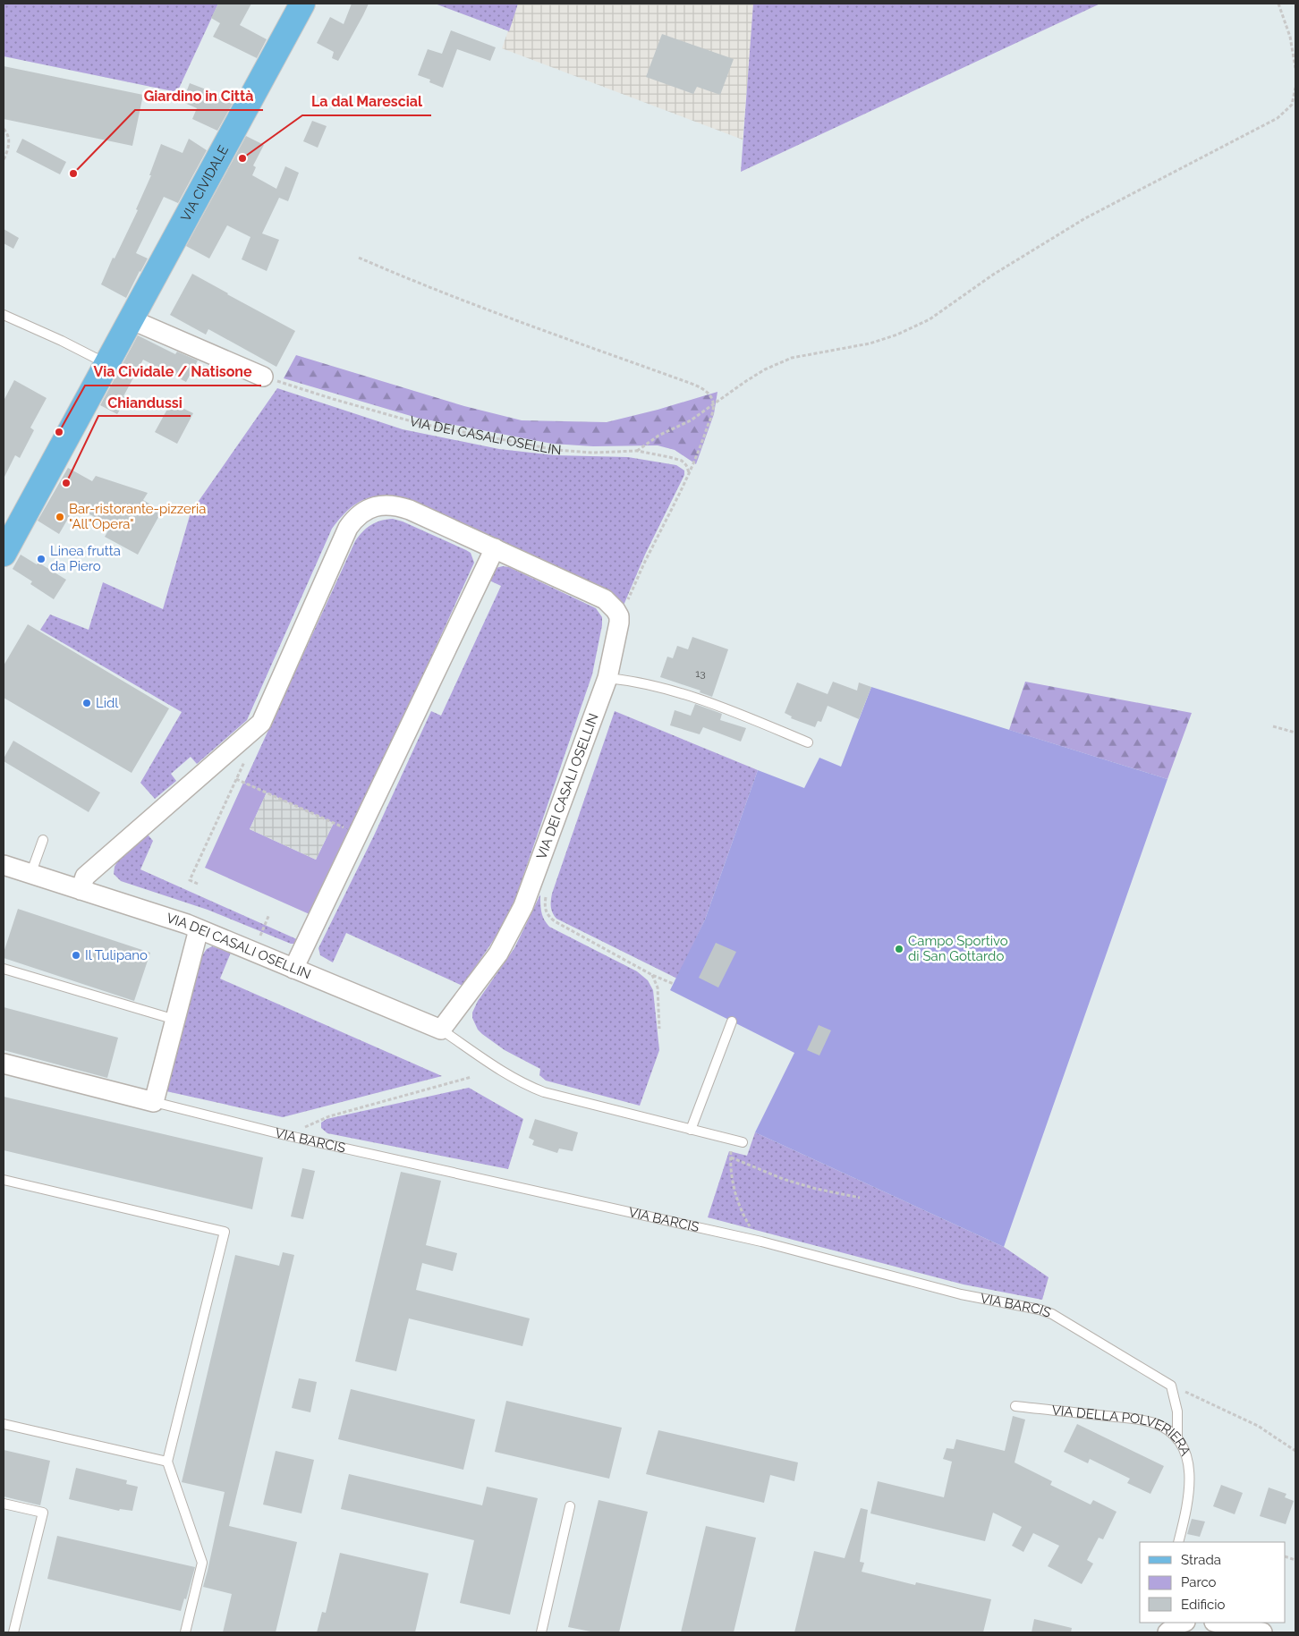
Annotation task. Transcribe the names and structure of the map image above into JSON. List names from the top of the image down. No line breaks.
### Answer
{"streets":{"main road":["VIA CIVIDALE"],"street":["VIA DEI CASALI OSELLIN","VIA BARCIS"],"lane":["VIA DELLA POLVERIERA"]},"places":["La dal Marescial","Giardino in Città","Via Cividale / Natisone","Chiandussi","Bar-ristorante-pizzeria \"All\"Opera\"","Linea frutta da Piero","Lidl","Campo Sportivo di San Gottardo","Il Tulipano"],"house_numbers":["13"],"legend":["Strada","Parco","Edificio"]}
